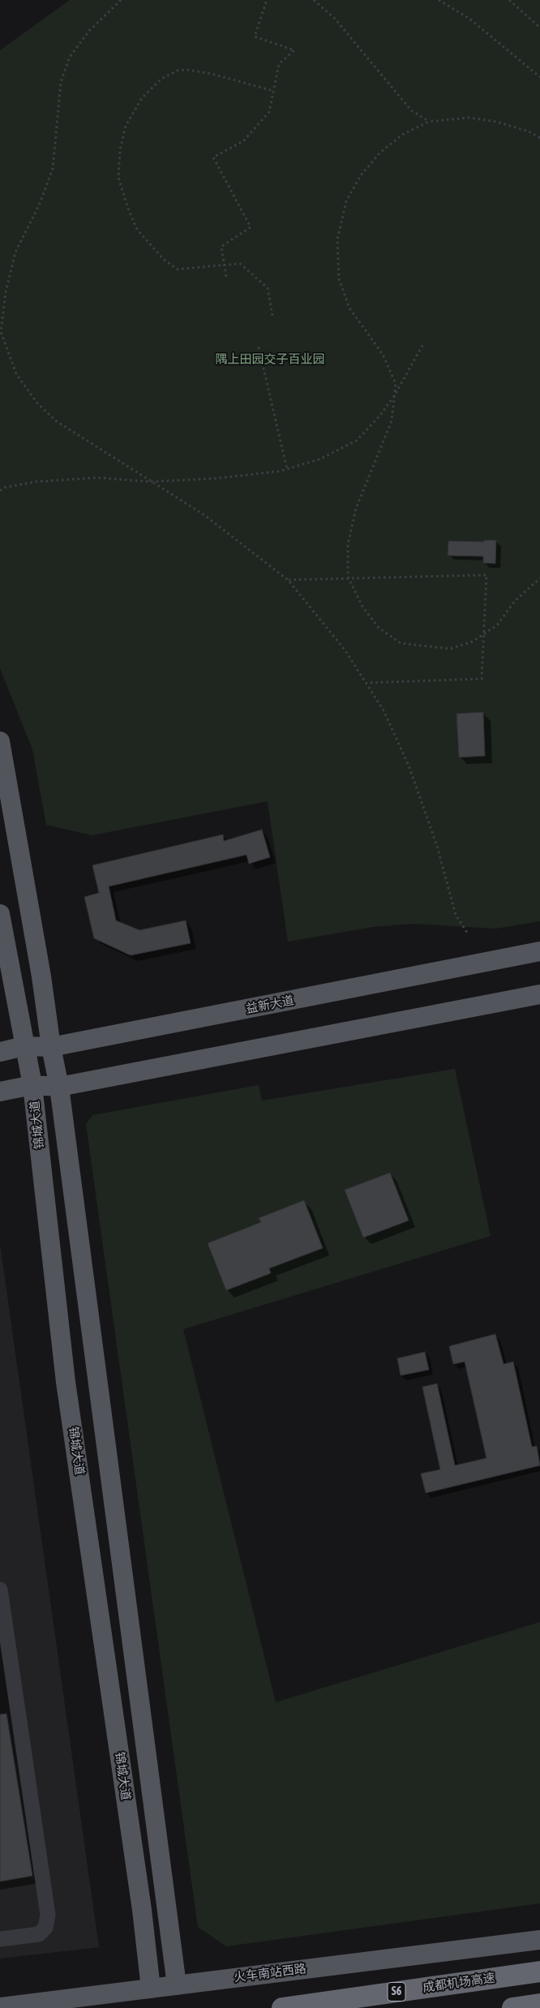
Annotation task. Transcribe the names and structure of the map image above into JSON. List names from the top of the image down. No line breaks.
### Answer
{"streets":{"highway":["成都机场高速","S6"],"main road":["益新大道","锦城大道","火车南站西路"]},"crossings":[["益新大道","锦城大道"],["锦城大道","火车南站西路"]],"parks":["隅上田园交子百业园"]}
